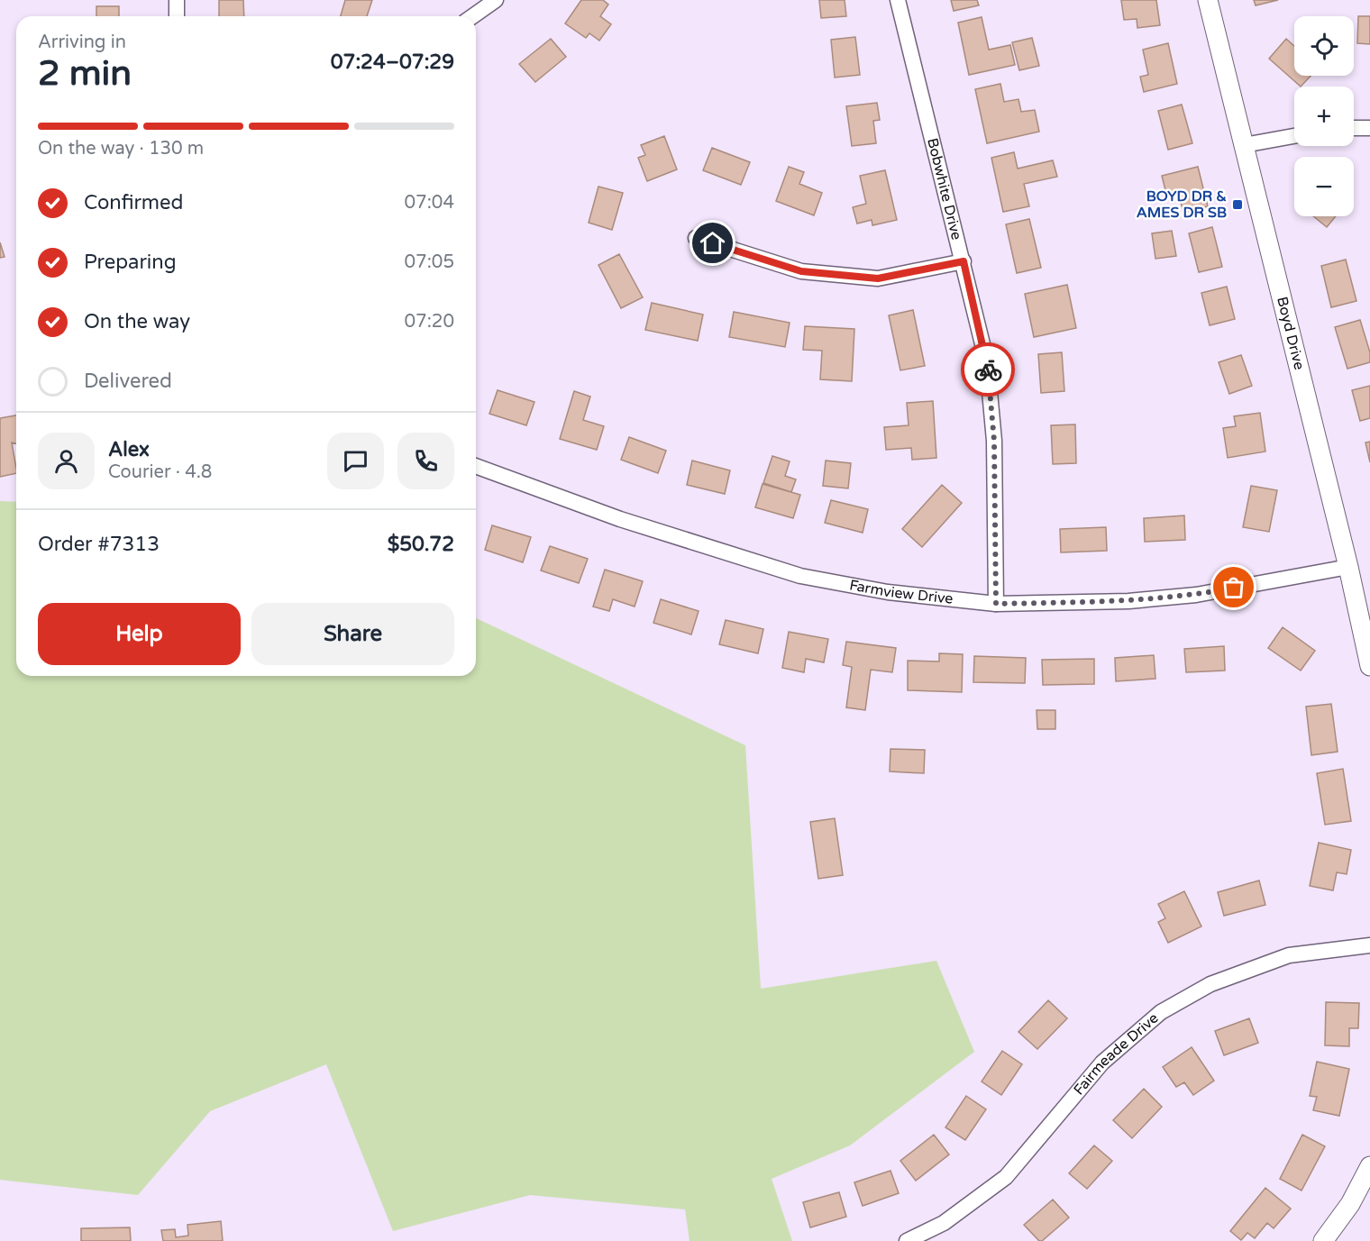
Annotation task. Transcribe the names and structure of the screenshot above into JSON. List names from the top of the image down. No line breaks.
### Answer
{"streets":{"street":["Bobwhite Drive","Boyd Drive","Farmview Drive","Fairmeade Drive"]},"crossings":[["Bobwhite Drive","Farmview Drive"],["Boyd Drive","Farmview Drive"]],"places":{"transit":["BOYD DR & AMES DR SB"]},"page":{"map_buttons":["+","−"],"heading":["2 min","Arriving in","07:24–07:29"],"panel":["Alex","Courier · 4.8","Order #7313","$50.72"],"bar":"On the way · 130 m","list":[["Confirmed","07:04"],["Preparing","07:05"],["On the way","07:20"],"Delivered"],"buttons":["Help","Share"]}}
